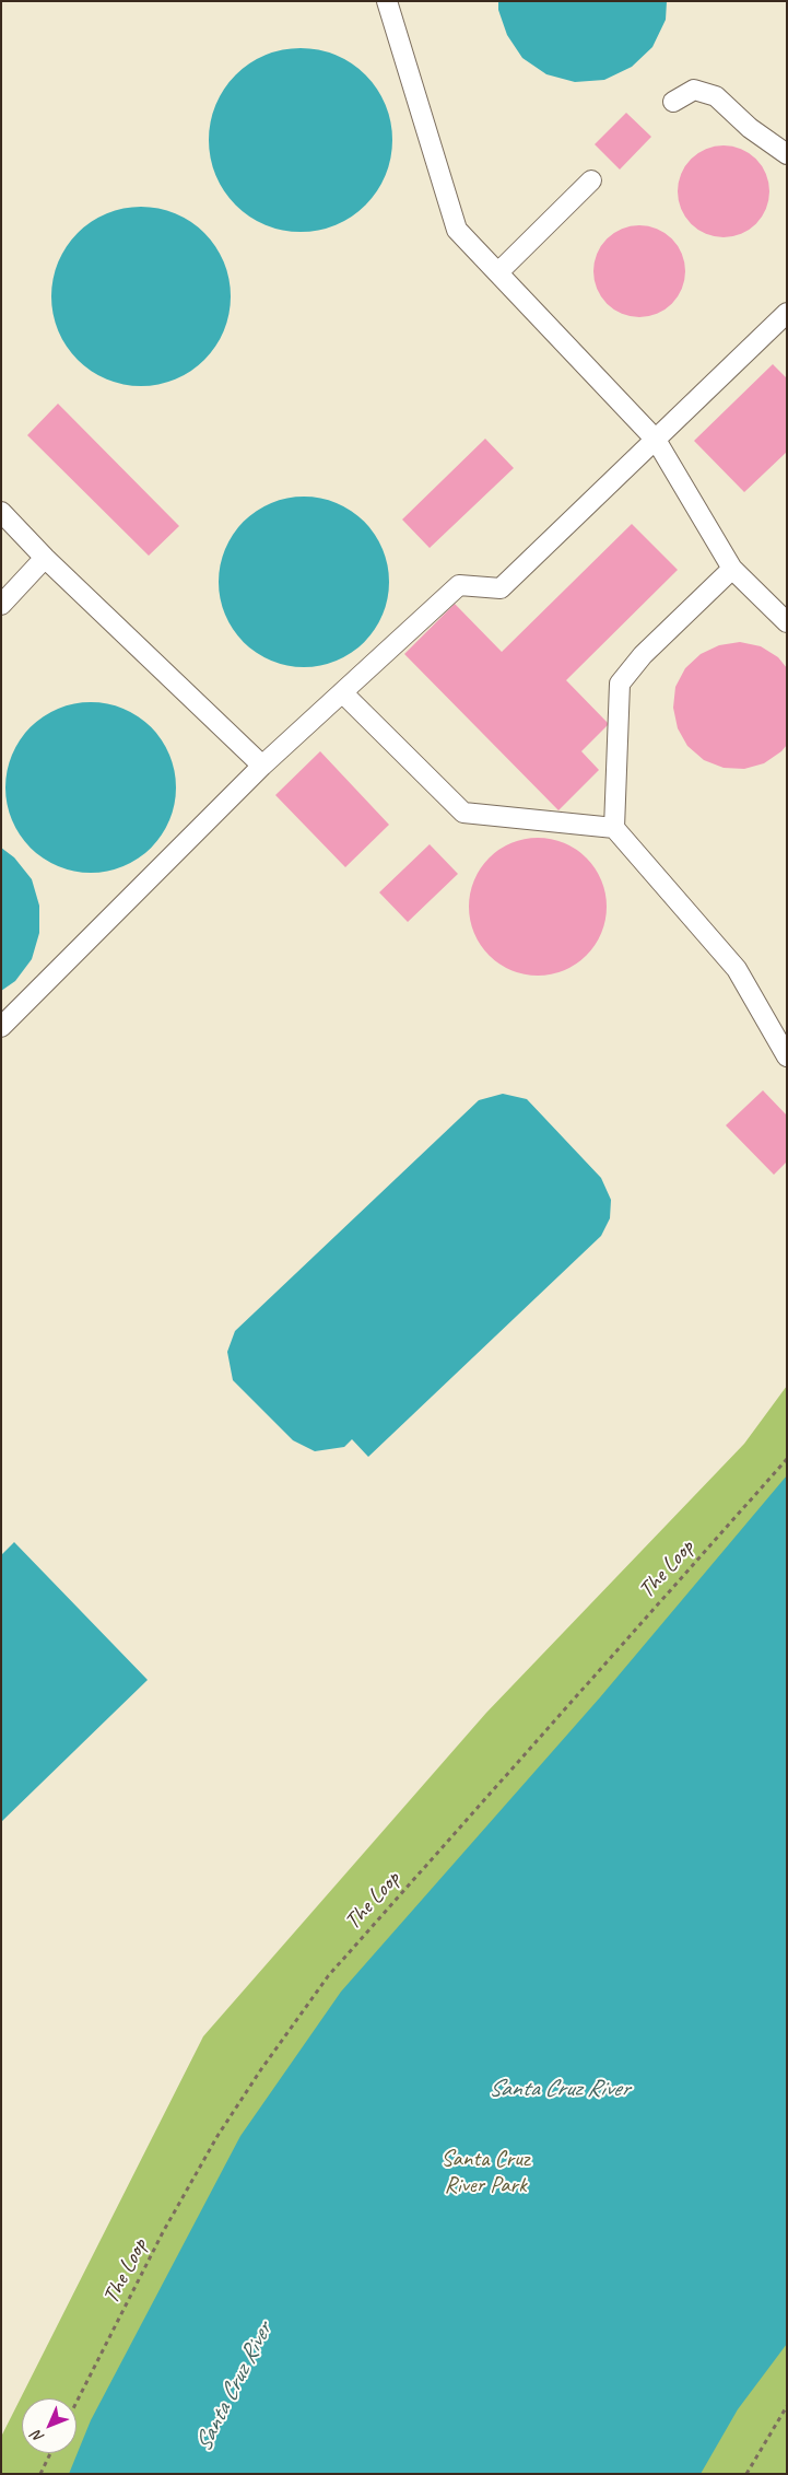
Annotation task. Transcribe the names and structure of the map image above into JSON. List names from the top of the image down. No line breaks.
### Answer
{"streets":{"path":["The Loop"]},"water":["Santa Cruz River"],"parks":["Santa Cruz River Park"],"north":"bottom left"}
